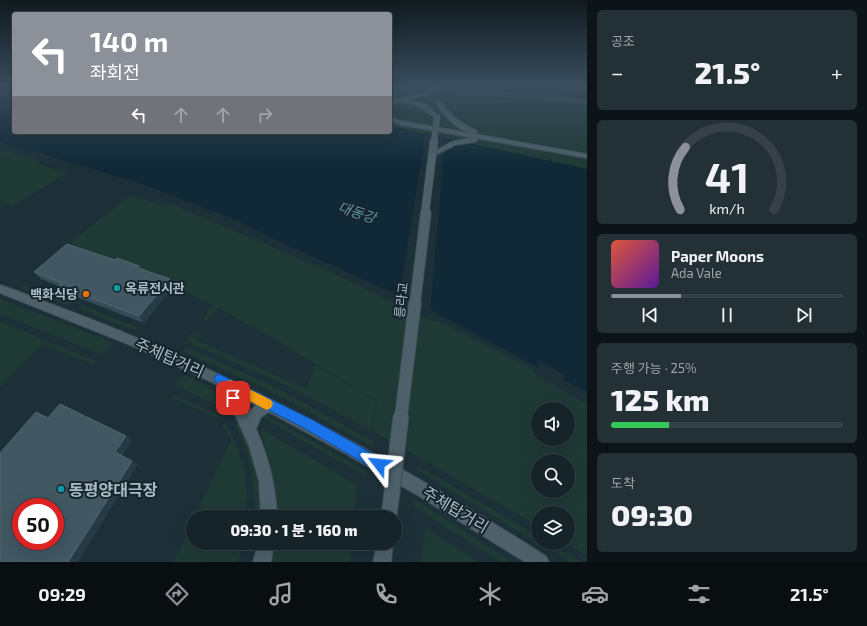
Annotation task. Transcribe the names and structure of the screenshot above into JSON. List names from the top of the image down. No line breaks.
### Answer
{"streets":{"main road":["릉라교","주체탑거리"]},"water":["대동강"],"places":["옥류전시관","백화식당","동평양대극장"],"page":{"tile":["공조",["주행 가능 · 25%","125 km"],["도착","09:30"]],"turn":["140 m","좌회전"],"heat":["−","21.5°","+"],"song":["Paper Moons","Ada Vale"],"limit":"50","trip":"09:30 · 1 분 · 160 m","tabs":["09:29","21.5°"],"gauge":["41","km/h"]}}
